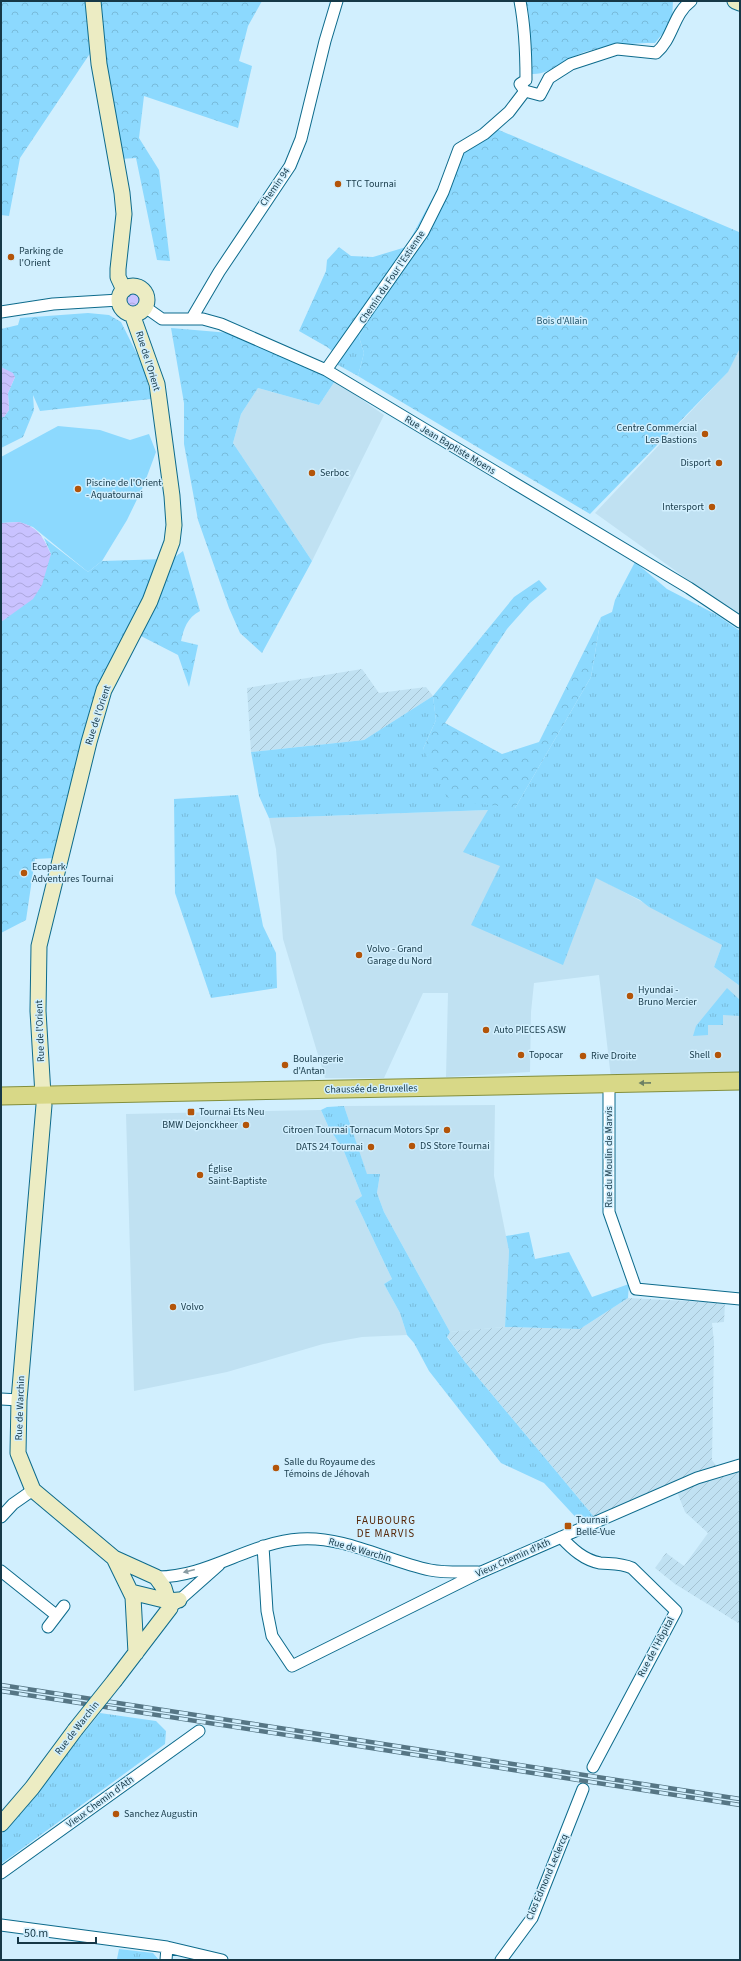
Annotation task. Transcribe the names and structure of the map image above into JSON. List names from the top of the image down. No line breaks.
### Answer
{"streets":{"main road":["Chaussée de Bruxelles"],"street":["Chemin 94","Chemin du Four l'Estienne","Rue de l'Orient","Rue Jean Baptiste Moens","Rue du Moulin de Marvis","Rue de Warchin","Vieux Chemin d'Ath","Rue de l'Hôpital","Clos Edmond Leclercq"]},"crossings":[["Chemin 94","Rue Jean Baptiste Moens"],["Chemin du Four l'Estienne","Rue Jean Baptiste Moens"],["Rue de l'Orient","Rue Jean Baptiste Moens"],["Rue de l'Orient","Chaussée de Bruxelles"],["Rue de l'Orient","Rue de Warchin"],["Chaussée de Bruxelles","Rue du Moulin de Marvis"],["Chaussée de Bruxelles","Rue de Warchin"],["Rue de Warchin","Vieux Chemin d'Ath"],["Vieux Chemin d'Ath","Rue de l'Hôpital"]],"districts":["FAUBOURG DE MARVIS"],"parks":["Bois d'Allain"],"places":{"other":["TTC Tournai","Parking de l'Orient","Centre Commercial Les Bastions","Disport","Serboc","Piscine de l'Orient - Aquatournai","Intersport","Ecopark Adventures Tournai","Volvo - Grand Garage du Nord","Hyundai - Bruno Mercier","Auto PIECES ASW","Topocar","Shell","Rive Droite","Boulangerie d'Antan","BMW Dejonckheer","Citroen Tournai Tornacum Motors Spr","DS Store Tournai","DATS 24 Tournai","Église Saint-Baptiste","Volvo","Salle du Royaume des Témoins de Jéhovah","Sanchez Augustin"],"transit":["Tournai Ets Neu","Tournai Belle-Vue"]},"scale_bar":"50 m"}
